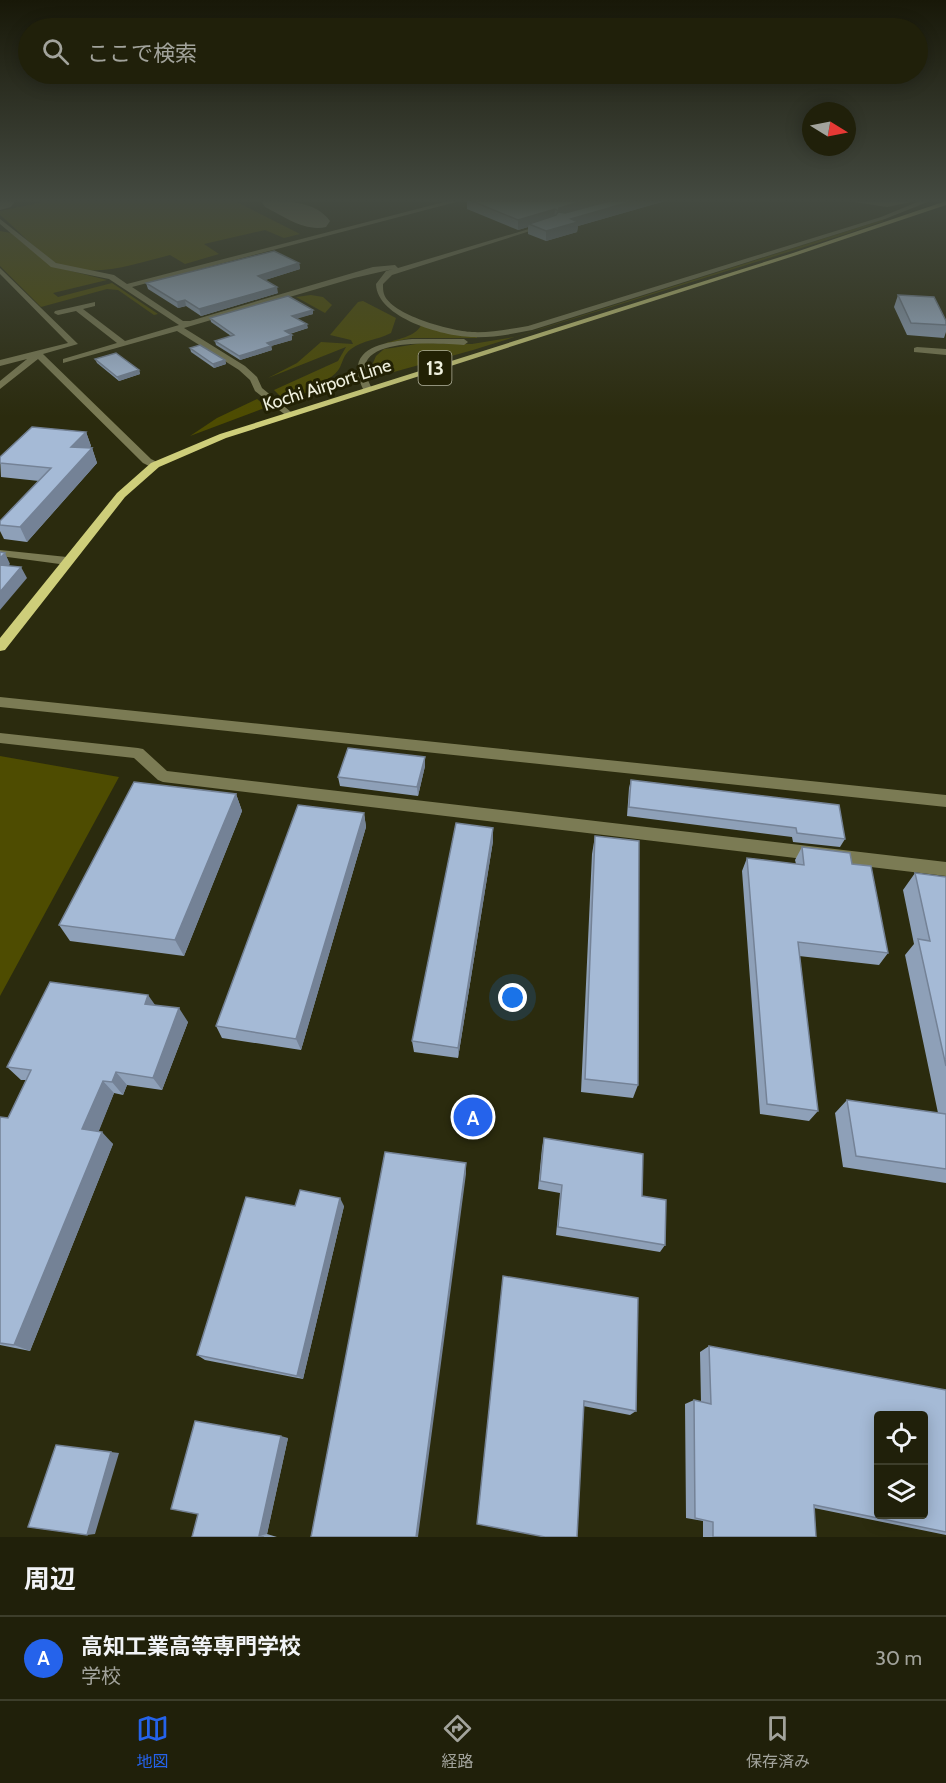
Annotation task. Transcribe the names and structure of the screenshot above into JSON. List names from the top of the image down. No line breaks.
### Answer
{"streets":{"main road":["13","Kochi Airport Line"]},"north":"right","page":{"search":"ここで検索","pins":"A","heading":"周辺","list":[{"mark":"A","name":"高知工業高等専門学校","note":"学校","value":"30 m"}],"nav":["地図","経路","保存済み"]}}
